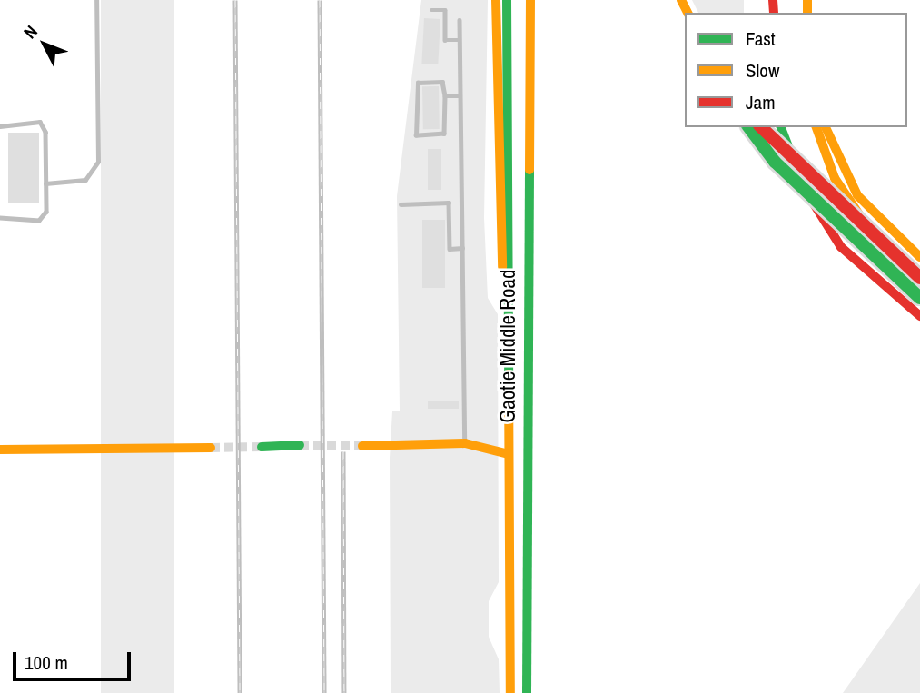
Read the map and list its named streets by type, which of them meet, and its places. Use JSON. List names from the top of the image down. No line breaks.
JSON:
{"streets":{"main road":["Gaotie Middle Road"]},"legend":["Fast","Slow","Jam"],"scale_bar":"100 m","north":"top left"}
